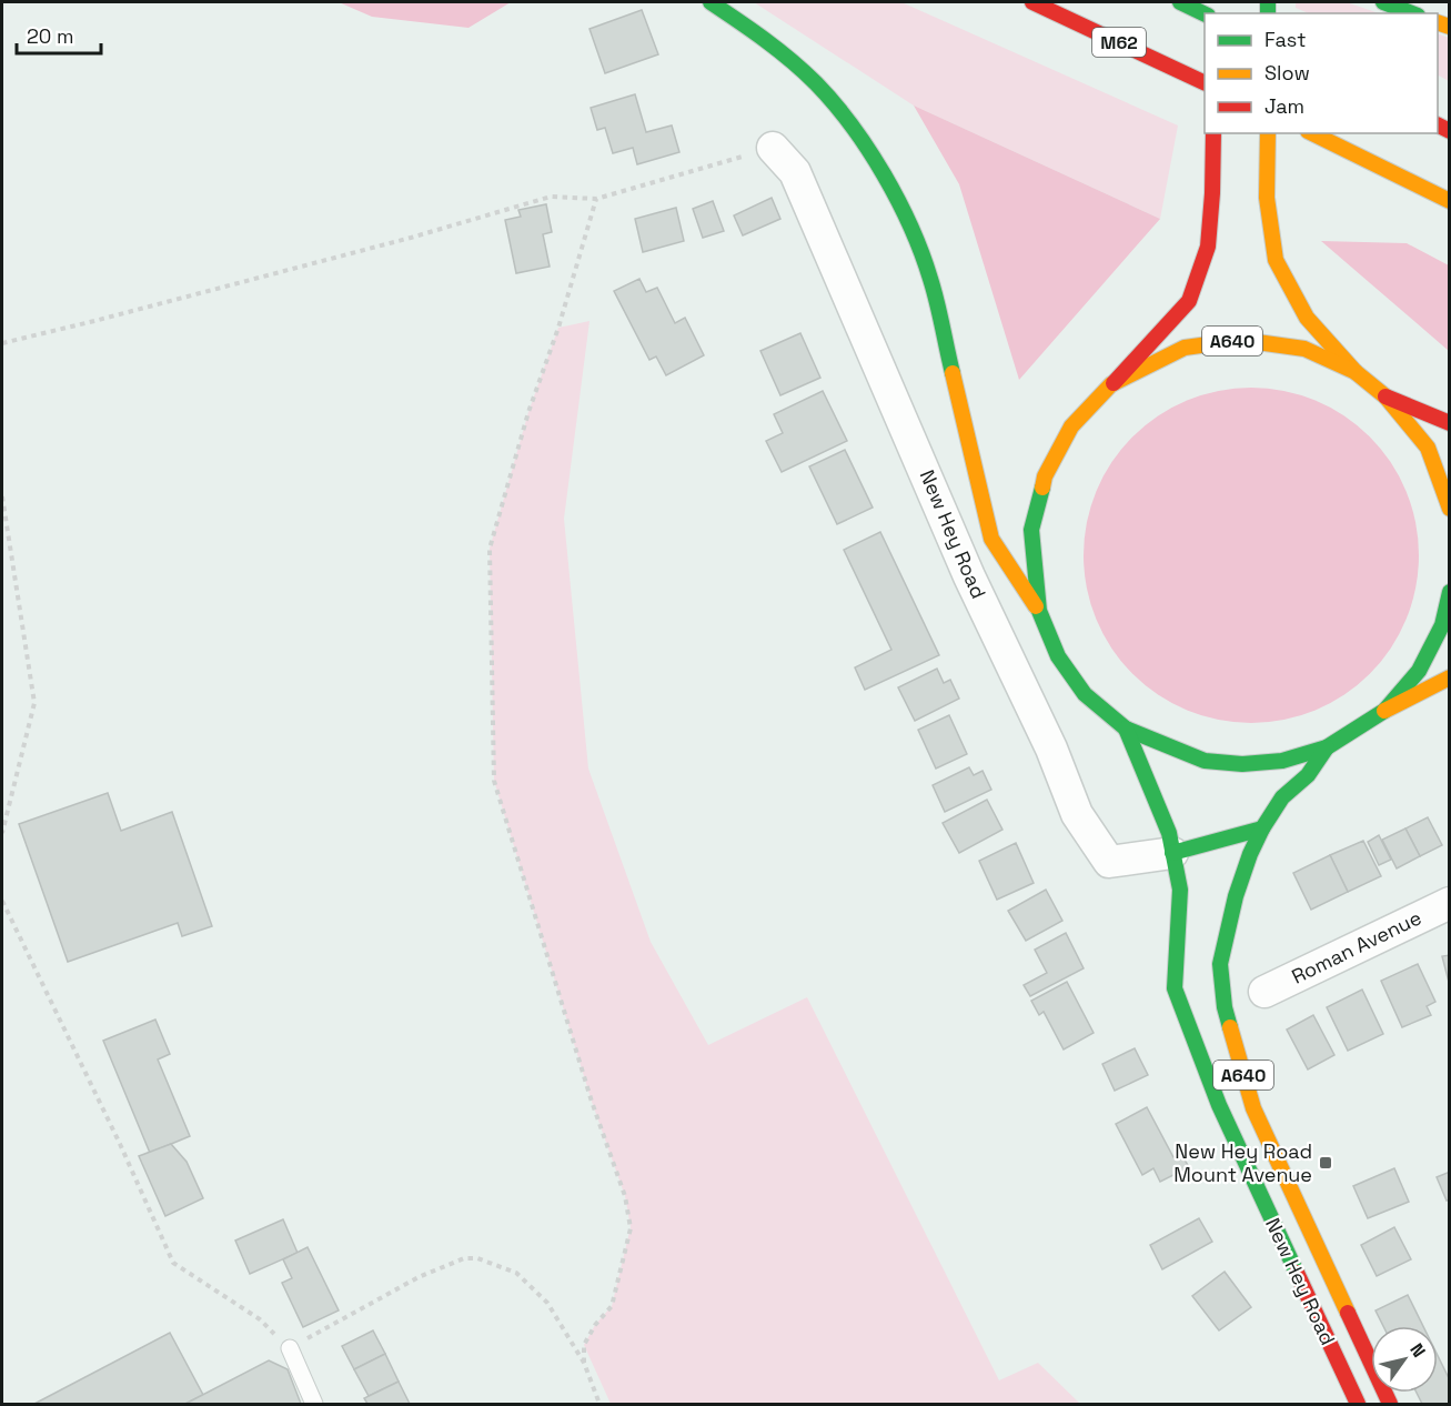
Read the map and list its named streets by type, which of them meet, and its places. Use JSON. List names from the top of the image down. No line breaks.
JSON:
{"streets":{"main road":["M62","A640","New Hey Road"],"street":["Roman Avenue"]},"crossings":[["A640","New Hey Road"]],"places":{"transit":["New Hey Road Mount Avenue"]},"legend":["Fast","Slow","Jam"],"scale_bar":"20 m","north":"top right"}
